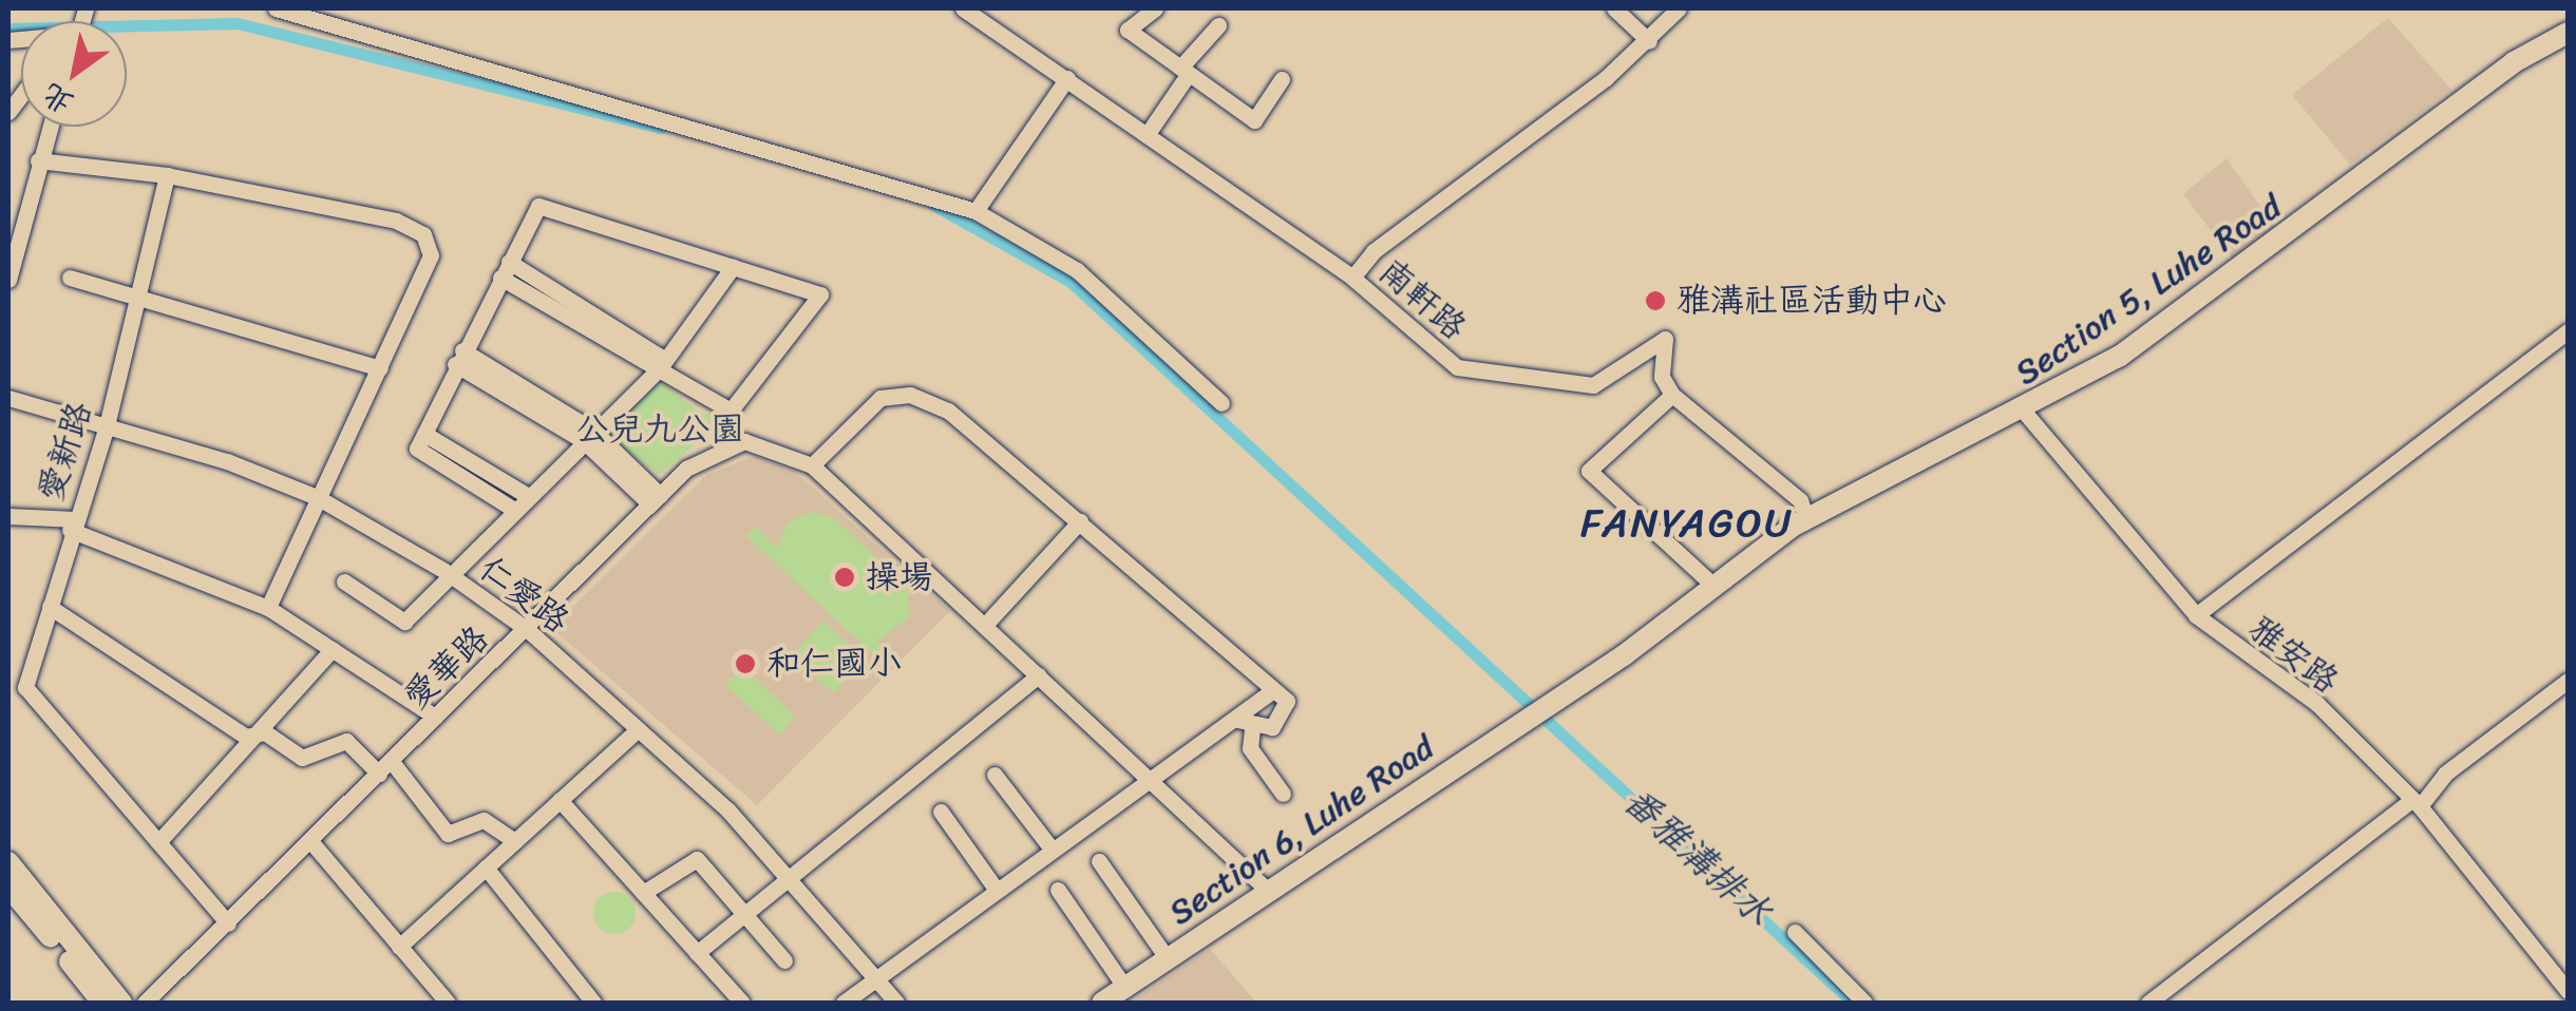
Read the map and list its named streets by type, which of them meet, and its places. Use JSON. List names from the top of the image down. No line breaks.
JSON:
{"streets":{"main road":["Section 5, Luhe Road","Section 6, Luhe Road"],"street":["南軒路","愛新路","仁愛路","雅安路","愛華路"]},"crossings":[["Section 5, Luhe Road","雅安路"],["Section 5, Luhe Road","Section 6, Luhe Road"],["愛新路","仁愛路"],["愛新路","愛華路"],["仁愛路","愛華路"],["愛華路","Section 6, Luhe Road"]],"districts":["FANYAGOU"],"water":["番雅溝排水"],"parks":["公兒九公園"],"places":["雅溝社區活動中心","操場","和仁國小"],"north":"bottom left"}
